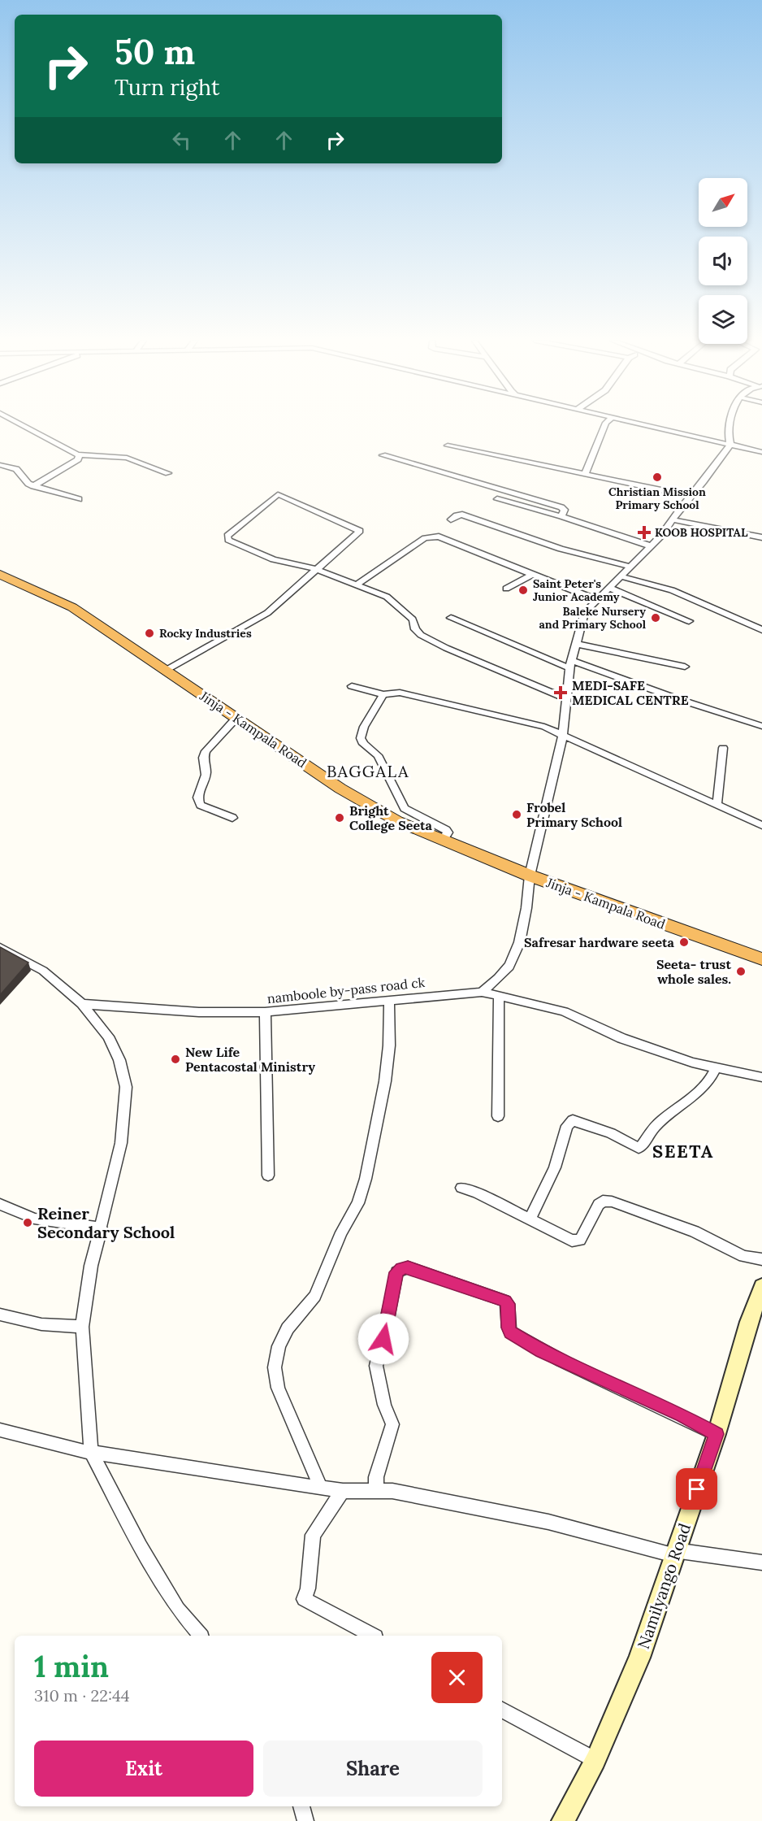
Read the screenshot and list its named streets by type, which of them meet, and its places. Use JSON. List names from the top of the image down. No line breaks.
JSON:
{"streets":{"highway":["Jinja - Kampala Road"],"main road":["Namilyango Road"],"street":["namboole by-pass road ck"]},"districts":["BAGGALA","SEETA"],"places":{"other":["Christian Mission Primary School","Saint Peter's Junior Academy","Baleke Nursery and Primary School","Rocky Industries","Frobel Primary School","Bright College Seeta","Safresar hardware seeta","Seeta- trust whole sales.","New Life Pentacostal Ministry","Reiner Secondary School"],"health":["KOOB HOSPITAL","MEDI-SAFE MEDICAL CENTRE"]},"north":"top right","page":{"turn":["50 m","Turn right"],"heading":["1 min","310 m · 22:44"],"buttons":["Exit","Share"]}}
